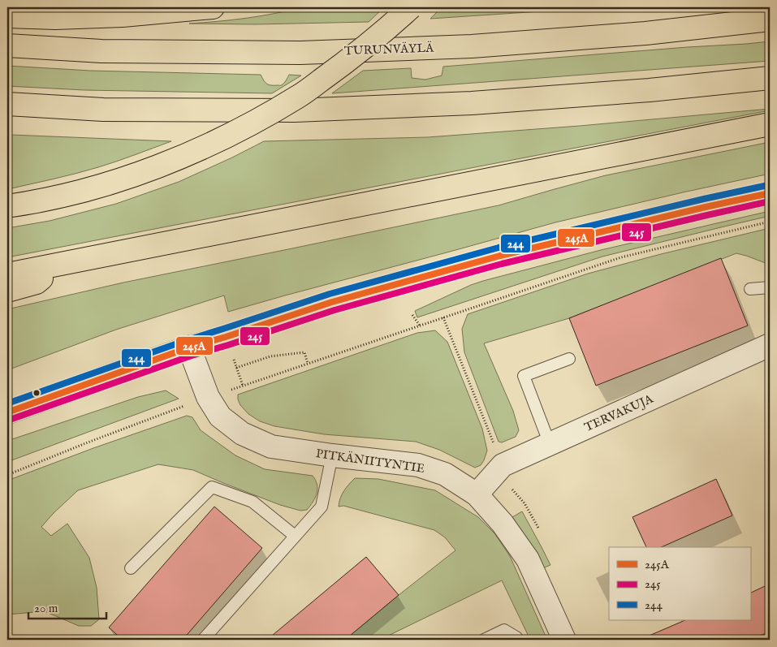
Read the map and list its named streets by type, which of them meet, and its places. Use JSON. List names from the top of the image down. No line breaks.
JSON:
{"streets":{"highway":["TURUNVÄYLÄ"],"street":["TERVAKUJA","PITKÄNIITYNTIE"]},"crossings":[["TERVAKUJA","PITKÄNIITYNTIE"]],"lines":["transit line 244","transit line 245A","transit line 245"],"legend":["245A","245","244"],"scale_bar":"20 m"}
